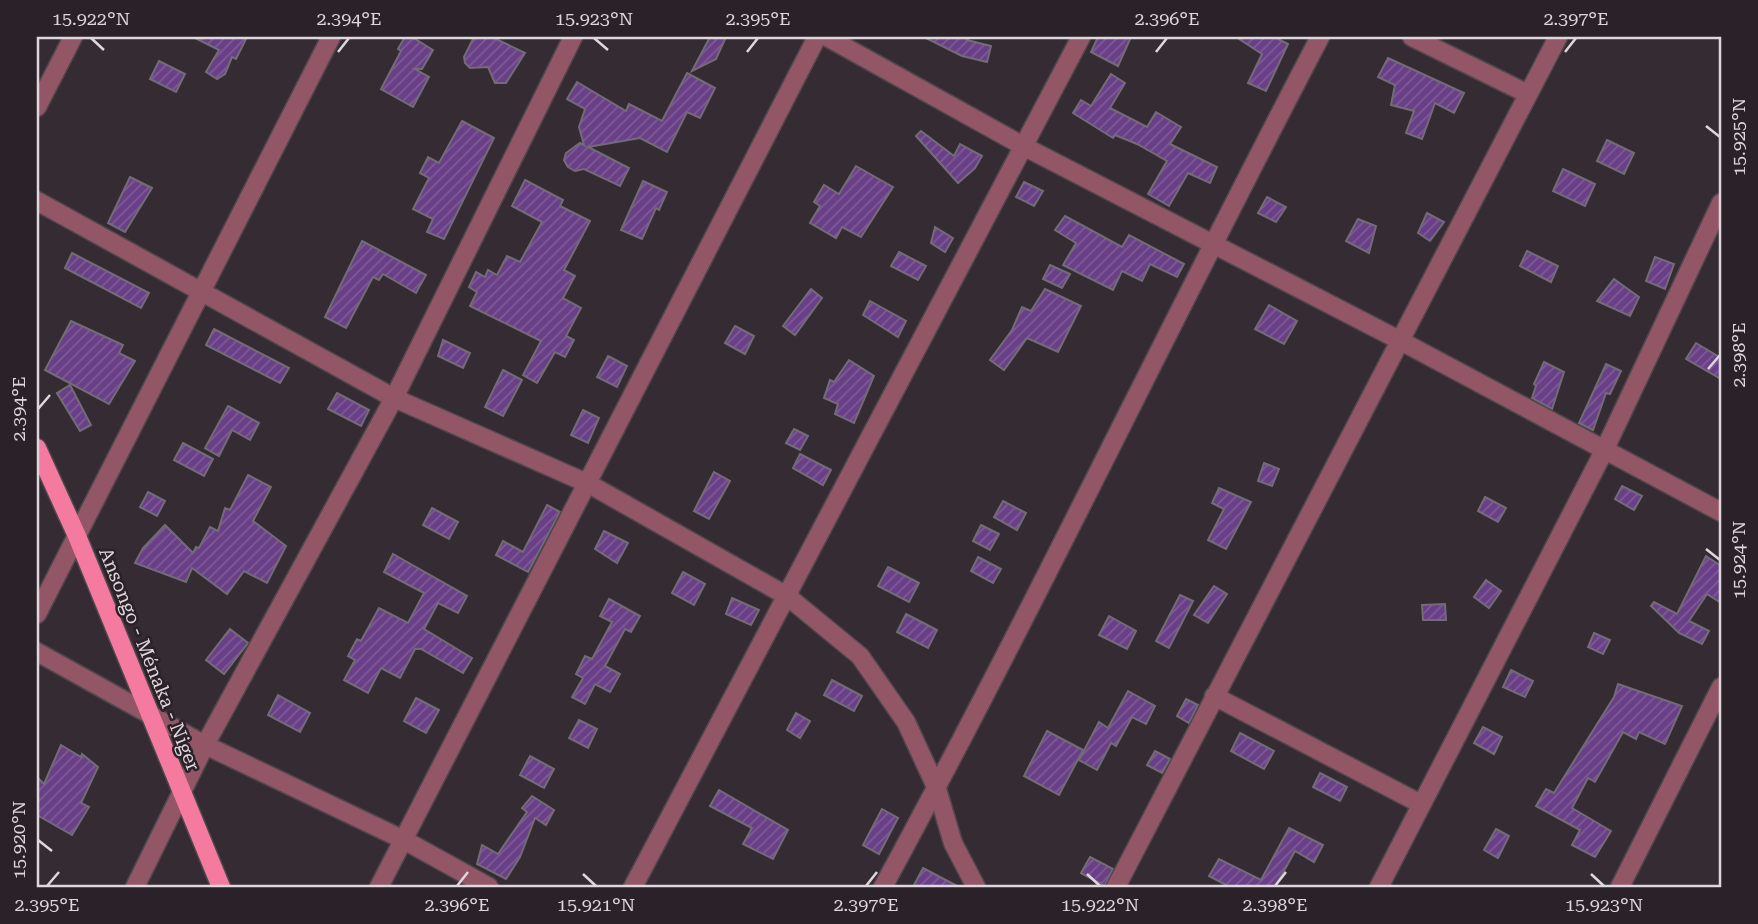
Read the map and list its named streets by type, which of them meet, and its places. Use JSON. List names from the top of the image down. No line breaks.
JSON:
{"streets":{"main road":["Ansongo - Ménaka - Niger"]},"coordinates":["15.922°N","2.394°E","15.923°N","2.395°E","2.396°E","2.397°E","15.925°N","2.398°E","15.924°N","15.920°N","15.921°N"]}
